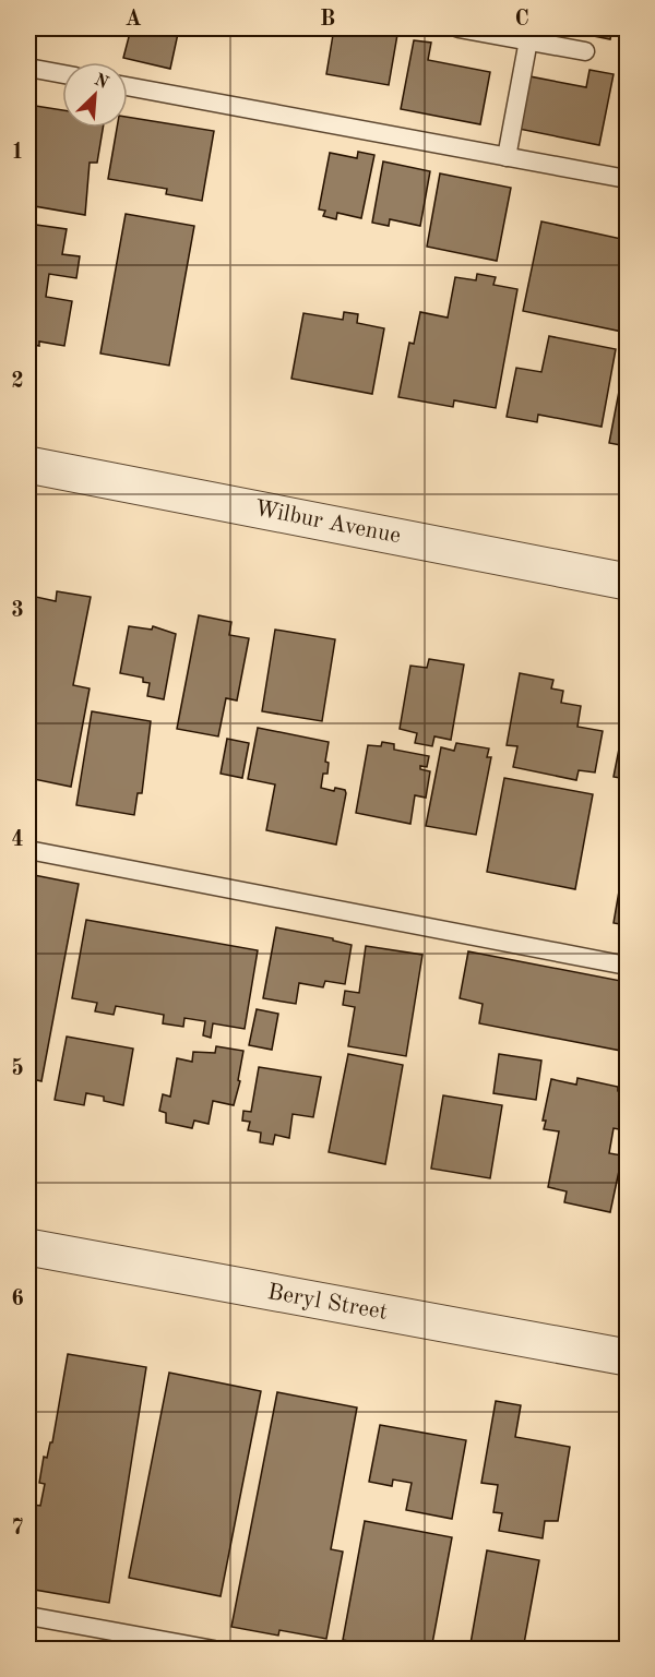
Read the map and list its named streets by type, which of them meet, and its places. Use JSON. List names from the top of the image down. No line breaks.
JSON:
{"streets":{"street":["Wilbur Avenue","Beryl Street"]},"north":"top right","grid":{"columns":["A","B","C"],"rows":["1","2","3","4","5","6","7"]}}
